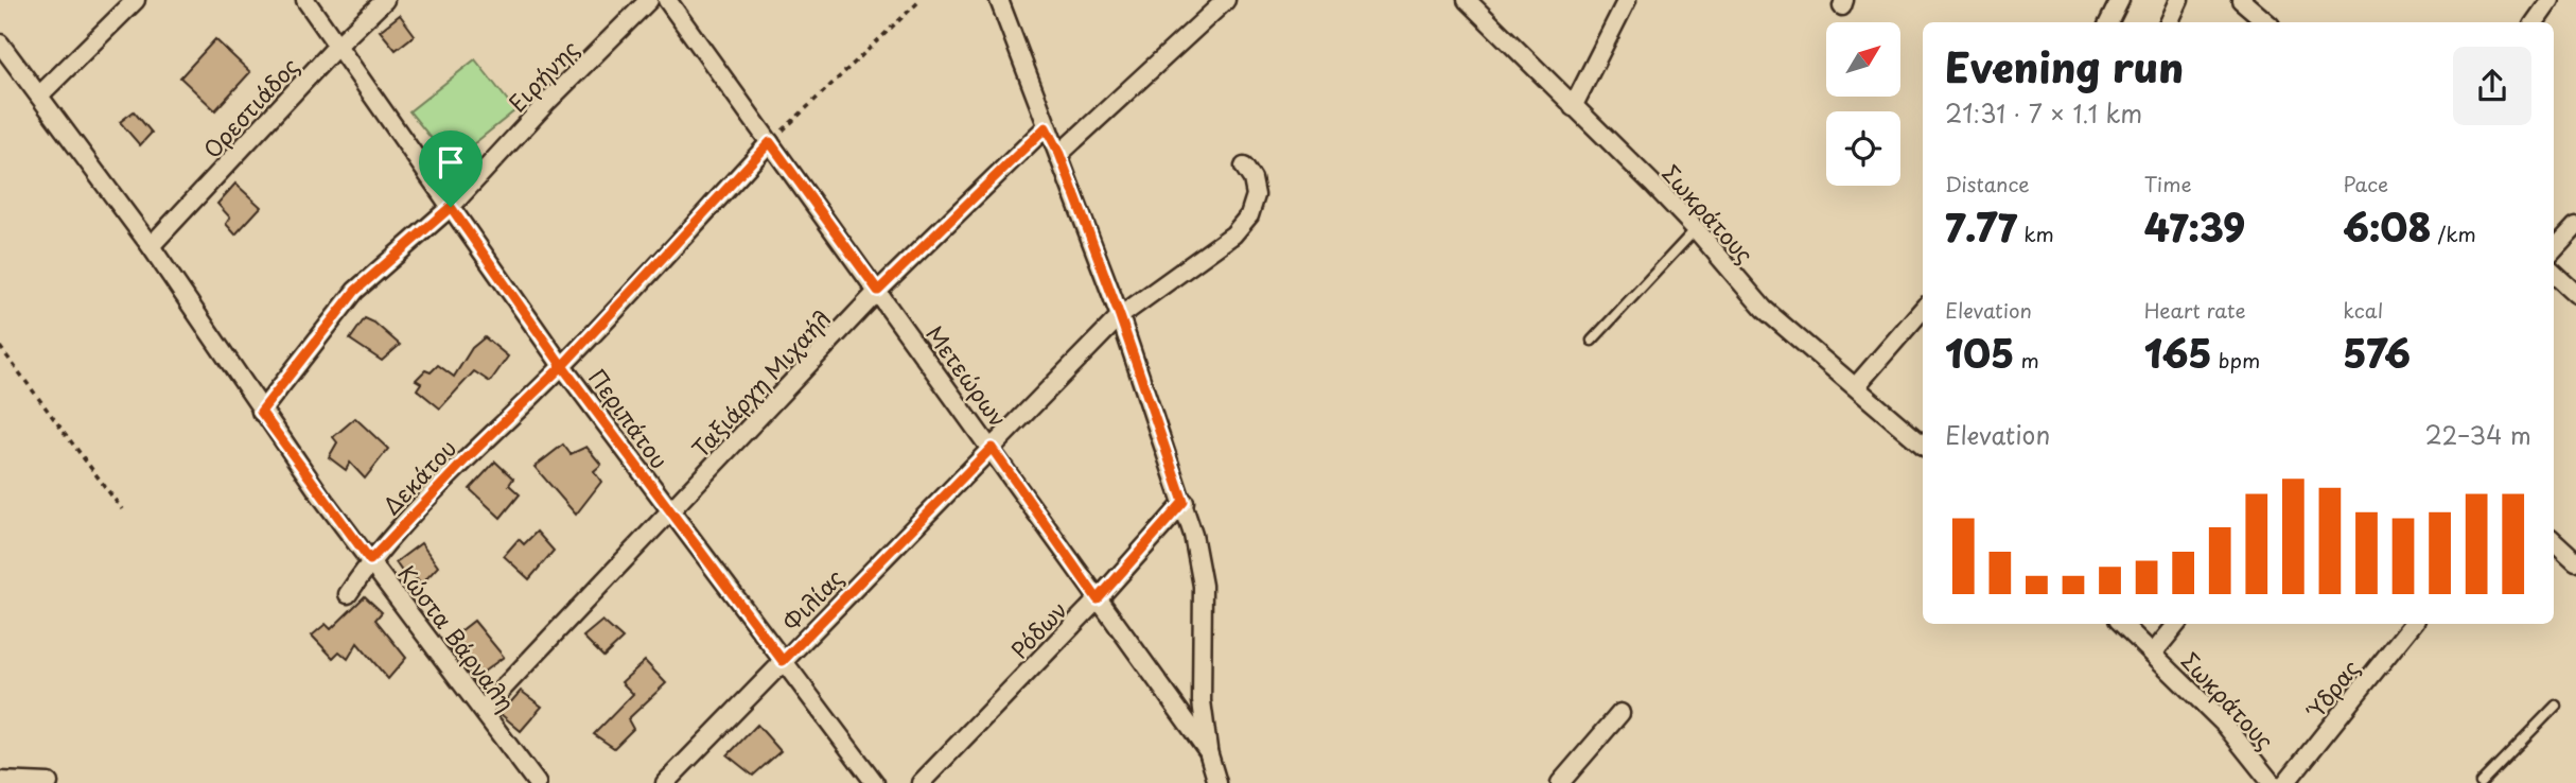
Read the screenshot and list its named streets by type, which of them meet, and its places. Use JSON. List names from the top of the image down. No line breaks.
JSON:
{"streets":{"street":["Ειρήνης","Ορεστιάδος","Σωκράτους","Μετεώρων","Ταξιάρχη Μιχαήλ","Περιπάτου","Δεκάτου","Φιλίας","Ρόδων","Κώστα Βάρναλη","Ύδρας"]},"crossings":[["Ειρήνης","Περιπάτου"],["Ειρήνης","Κώστα Βάρναλη"],["Ορεστιάδος","Περιπάτου"],["Ορεστιάδος","Κώστα Βάρναλη"],["Μετεώρων","Ταξιάρχη Μιχαήλ"],["Μετεώρων","Δεκάτου"],["Μετεώρων","Φιλίας"],["Μετεώρων","Ρόδων"],["Ταξιάρχη Μιχαήλ","Περιπάτου"],["Ταξιάρχη Μιχαήλ","Κώστα Βάρναλη"],["Περιπάτου","Δεκάτου"],["Περιπάτου","Φιλίας"],["Δεκάτου","Κώστα Βάρναλη"]],"north":"top right","page":{"heading":["Evening run","21:31 · 7 × 1.1 km"],"stats":[["Distance","7.77 km"],["Time","47:39"],["Pace","6:08 /km"],["Elevation","105 m"],["Heart rate","165 bpm"],["kcal","576"]],"chart":["Elevation","22–34 m"]}}
